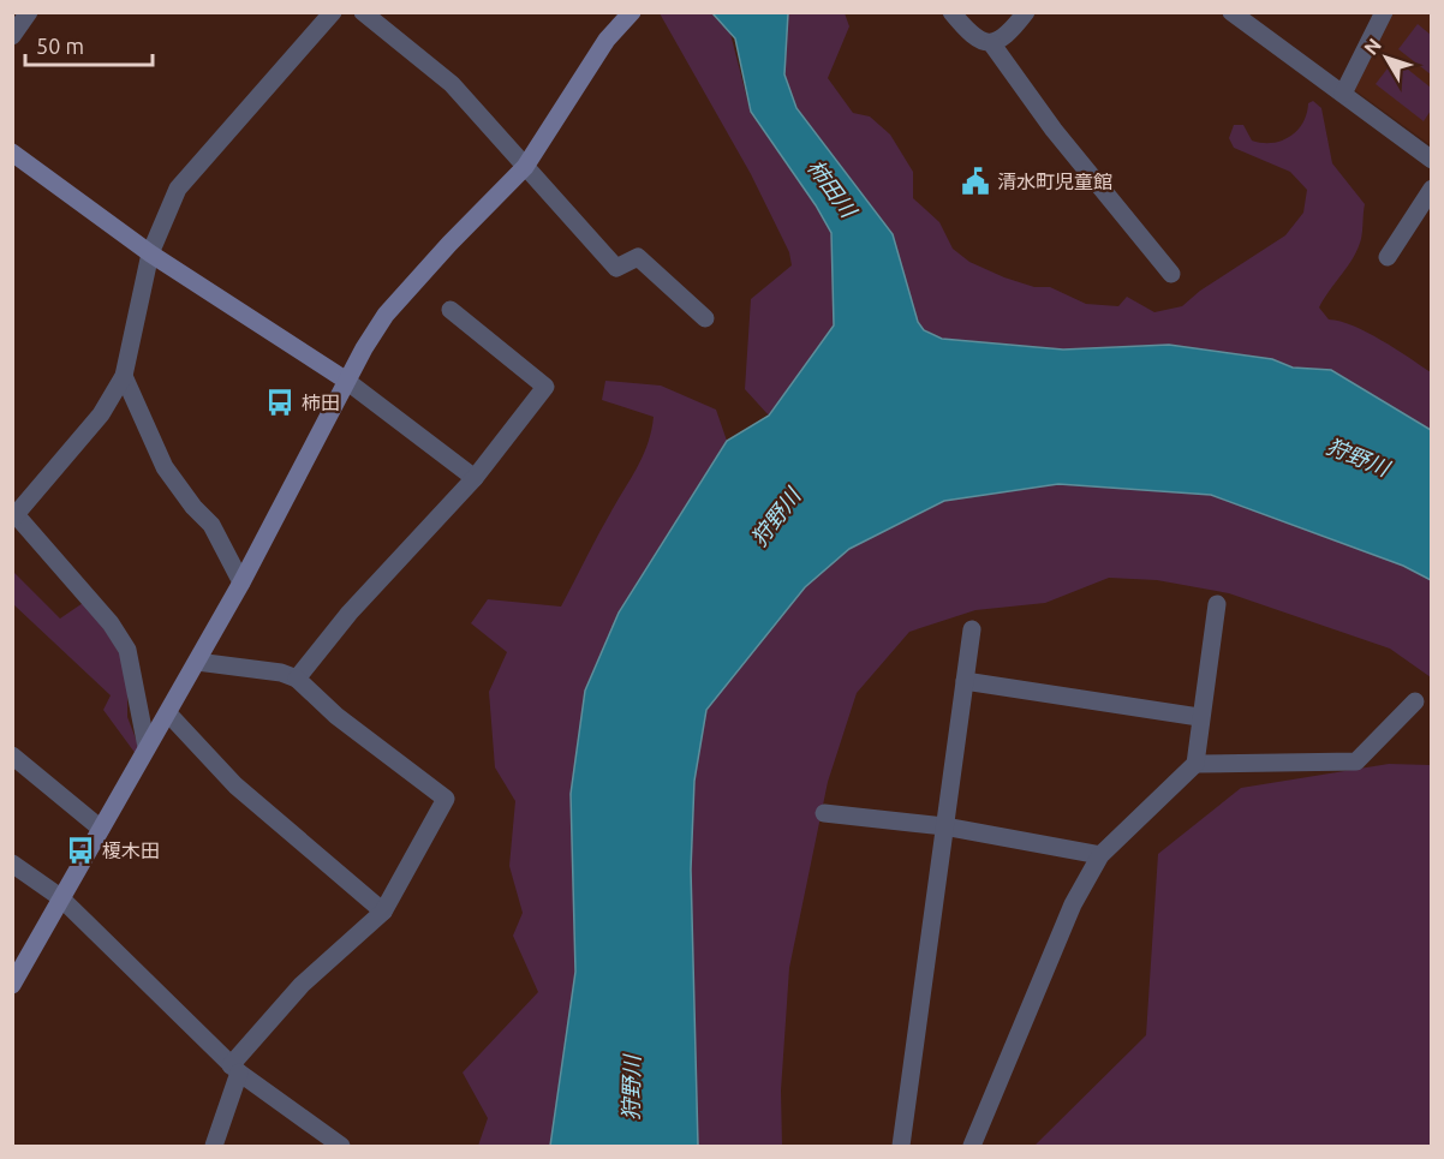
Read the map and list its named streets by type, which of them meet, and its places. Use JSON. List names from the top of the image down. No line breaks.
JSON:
{"water":["柿田川","狩野川"],"places":{"public building":["清水町児童館"],"bus stop":["柿田","榎木田"]},"scale_bar":"50 m","north":"top left"}
